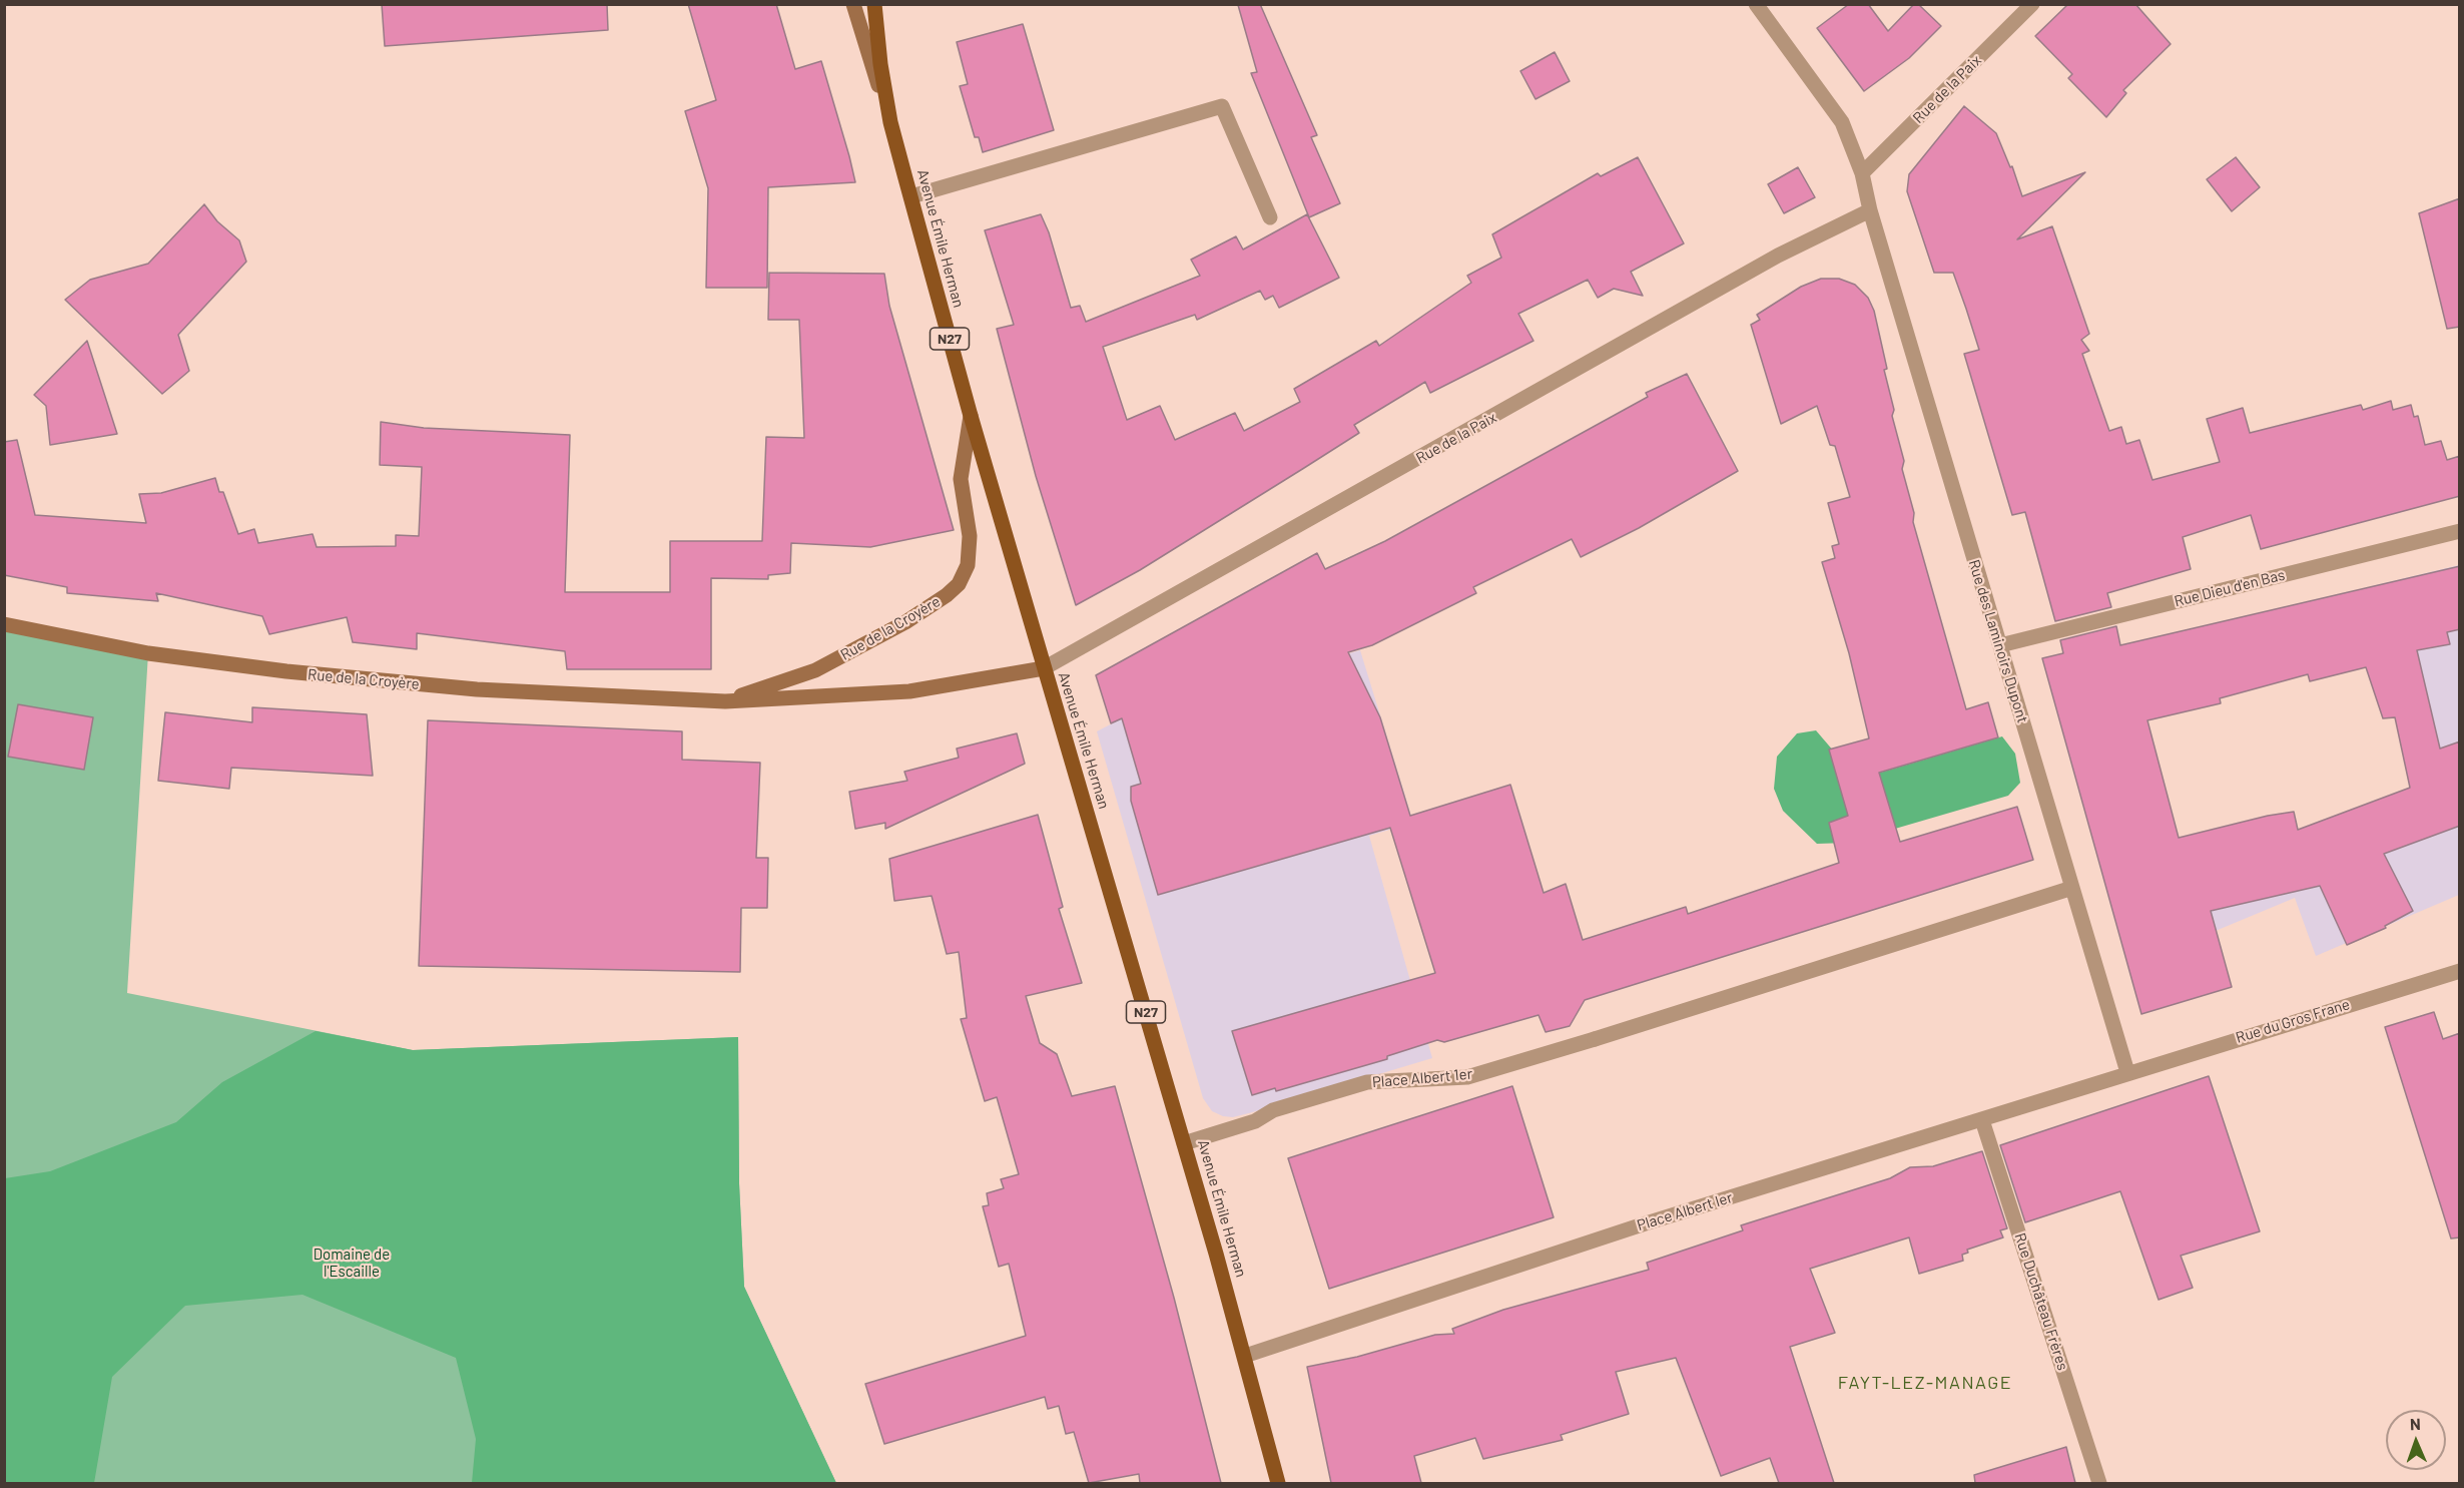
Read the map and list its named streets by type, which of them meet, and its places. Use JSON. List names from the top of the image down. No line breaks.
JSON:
{"streets":{"main road":["Avenue Émile Herman","N27"],"street":["Rue de la Paix","Rue Dieu d'en Bas","Rue de la Croyère","Rue des Laminoirs Dupont","Rue du Gros Frane","Place Albert 1er","Place Albert Ier","Rue Duchâteau Frères"]},"crossings":[["Rue de la Paix","Avenue Émile Herman"],["Rue de la Paix","Rue de la Croyère"],["Rue de la Paix","Rue des Laminoirs Dupont"],["Avenue Émile Herman","Rue de la Croyère"],["Avenue Émile Herman","Place Albert 1er"],["Avenue Émile Herman","Place Albert Ier"],["Rue Dieu d'en Bas","Rue des Laminoirs Dupont"],["Rue des Laminoirs Dupont","Rue du Gros Frane"],["Rue des Laminoirs Dupont","Place Albert 1er"],["Rue des Laminoirs Dupont","Place Albert Ier"],["Rue du Gros Frane","Place Albert Ier"],["Place Albert Ier","Rue Duchâteau Frères"]],"districts":["FAYT-LEZ-MANAGE"],"parks":["Domaine de l'Escaille"],"north":"top"}
